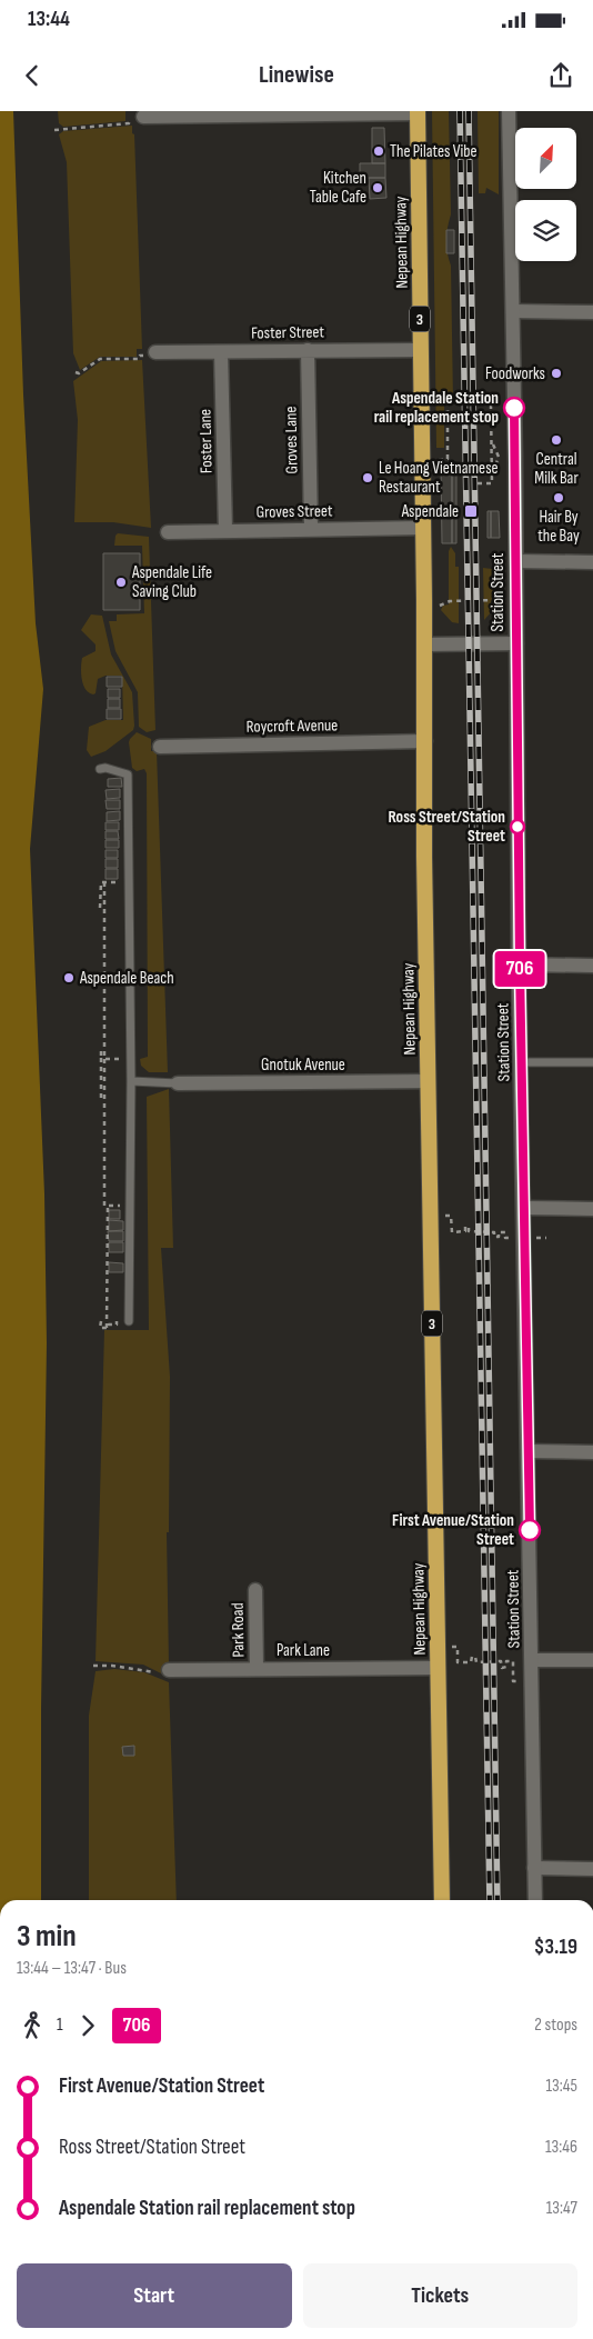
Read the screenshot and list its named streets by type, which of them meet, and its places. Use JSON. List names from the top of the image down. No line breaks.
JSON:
{"streets":{"highway":["Nepean Highway","3"],"street":["Foster Street","Groves Lane","Foster Lane","Groves Street","Station Street","Roycroft Avenue","Gnotuk Avenue","Park Road","Park Lane"]},"crossings":[["Nepean Highway","Foster Street"],["Nepean Highway","Groves Street"],["Nepean Highway","Roycroft Avenue"],["Nepean Highway","Gnotuk Avenue"],["Nepean Highway","Park Lane"],["Foster Street","Groves Lane"],["Foster Street","Foster Lane"],["Groves Lane","Groves Street"],["Foster Lane","Groves Street"],["Park Road","Park Lane"]],"places":{"other":["The Pilates Vibe","Kitchen Table Cafe","Foodworks","Aspendale Station rail replacement stop","Central Milk Bar","Le Hoang Vietnamese Restaurant","Hair By the Bay","Aspendale Life Saving Club","Ross Street/Station Street","Aspendale Beach","First Avenue/Station Street"],"transit":["Aspendale"]},"lines":["bus line 706"],"north":"top right","page":{"status":"13:44","header":"Linewise","on_map":"706","heading":["3 min","13:44 – 13:47 · Bus","$3.19"],"legs":["1","706","2 stops"],"list":[{"name":"First Avenue/Station Street","value":"13:45"},{"name":"Ross Street/Station Street","value":"13:46"},{"name":"Aspendale Station rail replacement stop","value":"13:47"}],"buttons":["Start","Tickets"]}}
